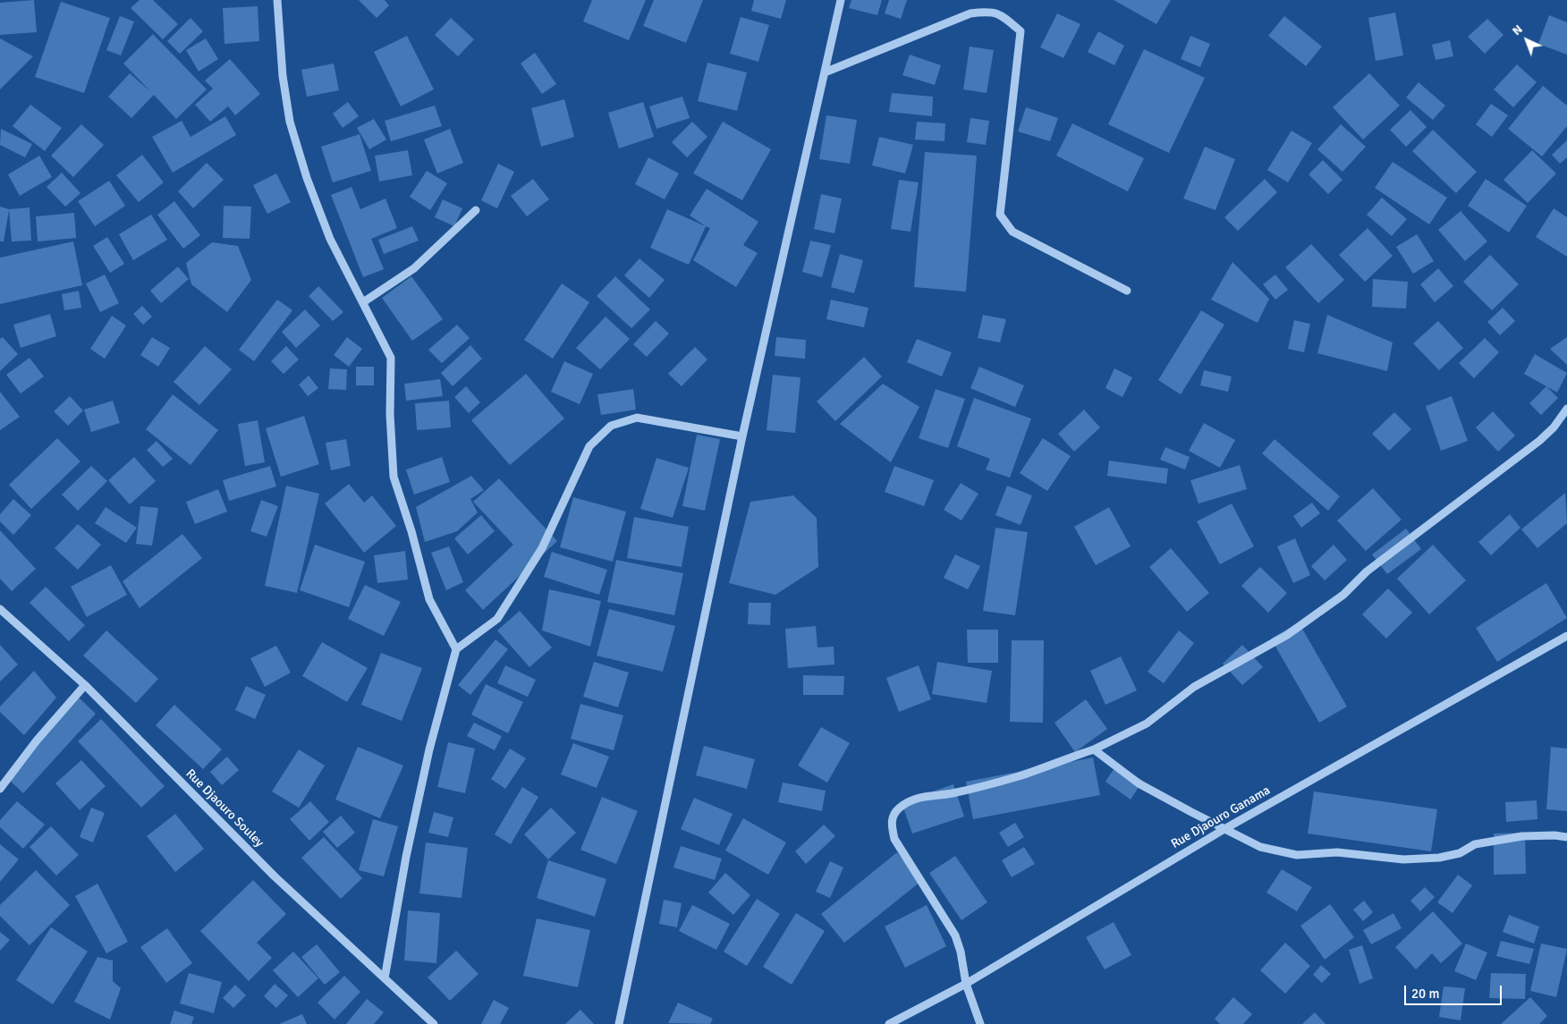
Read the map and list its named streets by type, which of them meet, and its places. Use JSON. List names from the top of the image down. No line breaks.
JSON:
{"streets":{"street":["Rue Djaouro Souley","Rue Djaouro Ganama"]},"scale_bar":"20 m","north":"top left"}
